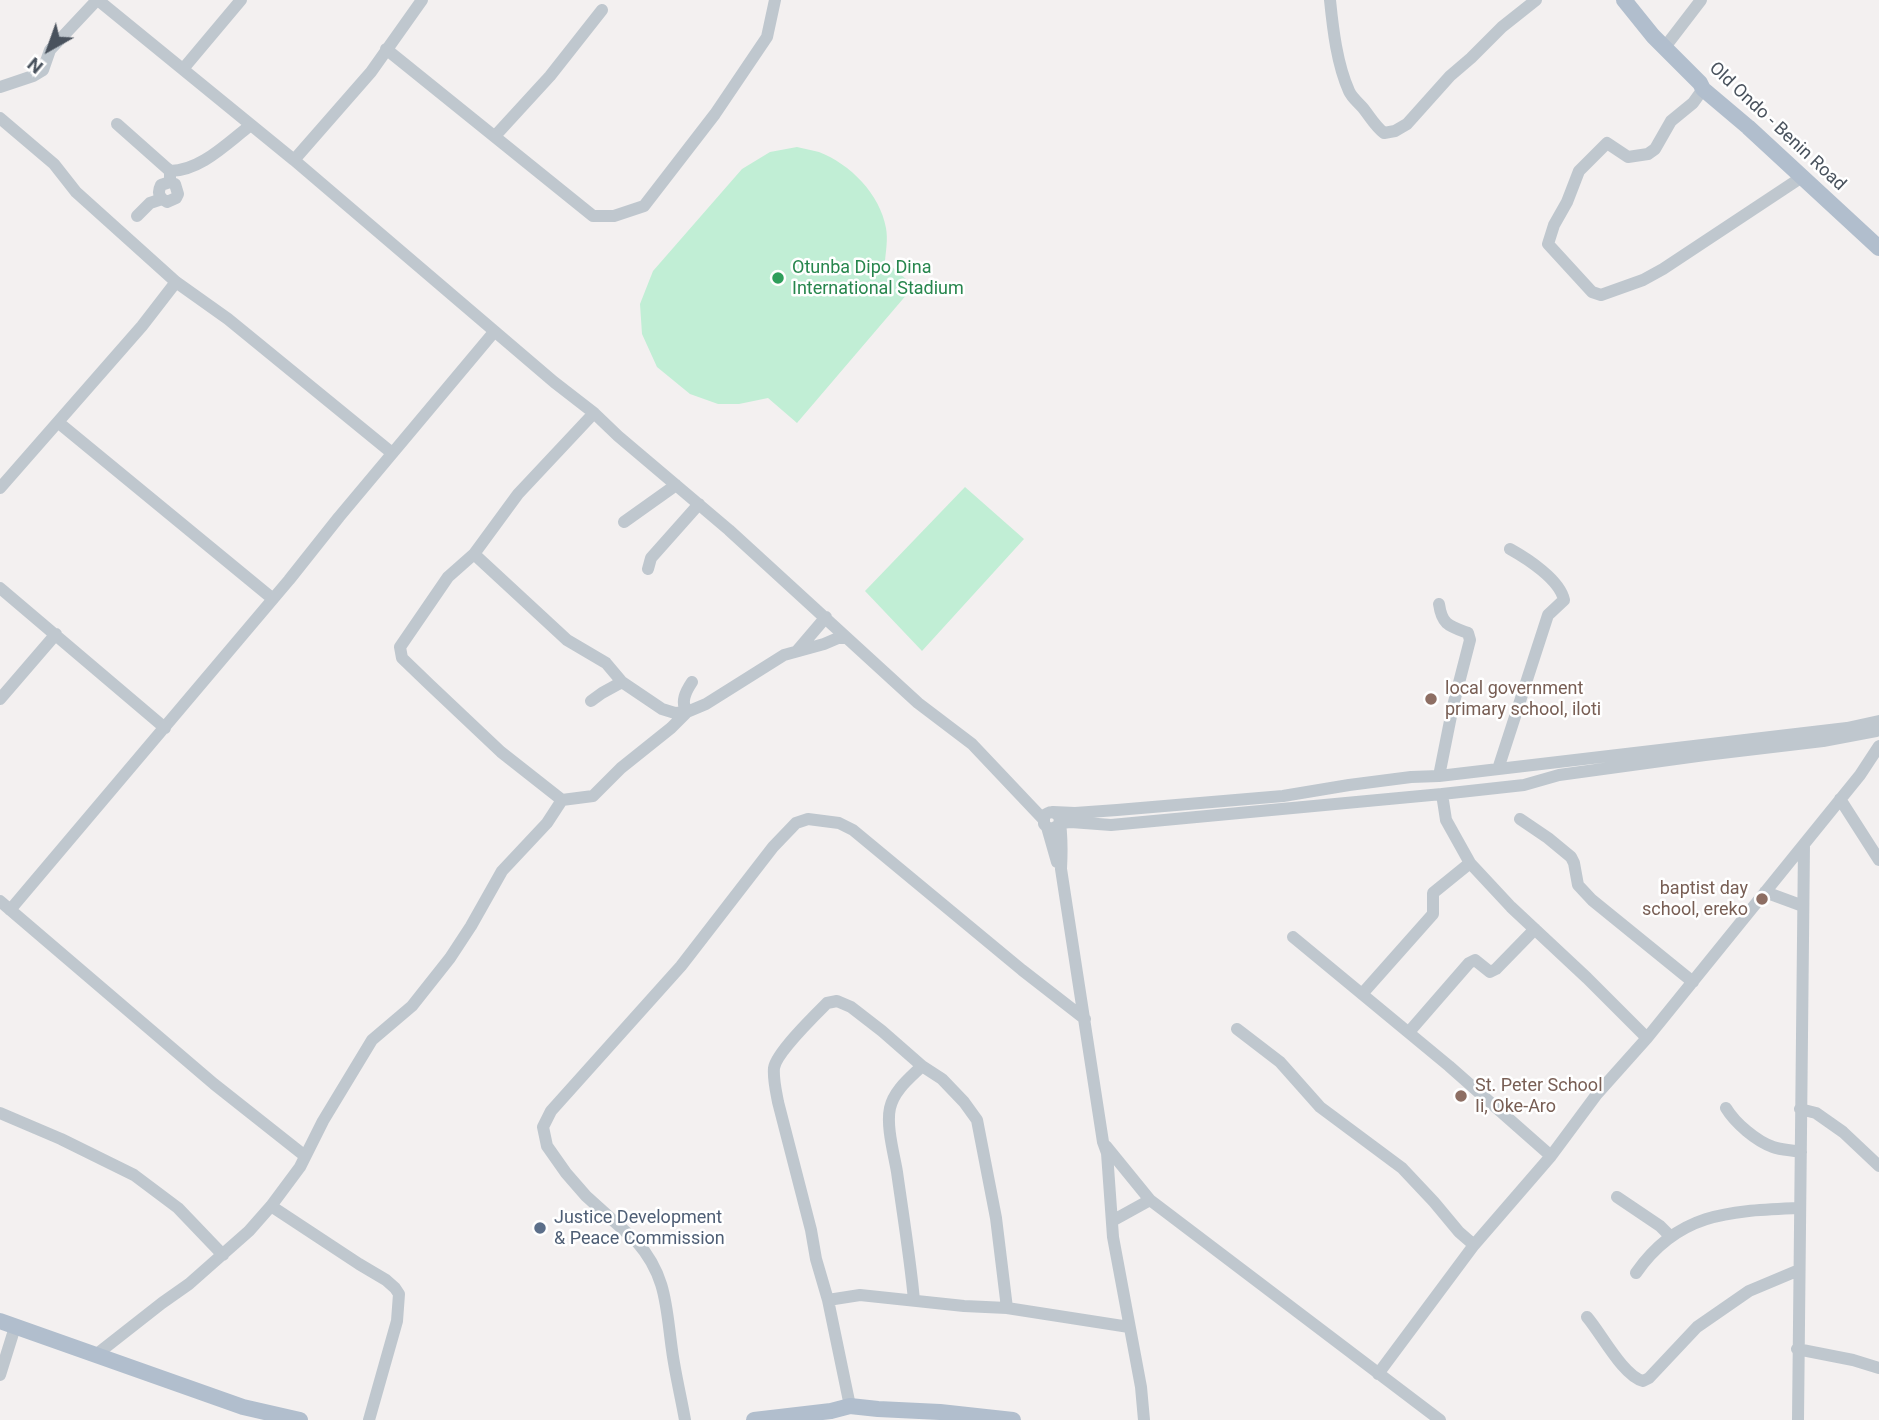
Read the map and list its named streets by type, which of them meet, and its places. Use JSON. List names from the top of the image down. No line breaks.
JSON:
{"streets":{"main road":["Old Ondo - Benin Road"]},"places":["Otunba Dipo Dina International Stadium","local government primary school, iloti","baptist day school, ereko","St. Peter School Ii, Oke-Aro","Justice Development & Peace Commission"],"north":"bottom left"}
